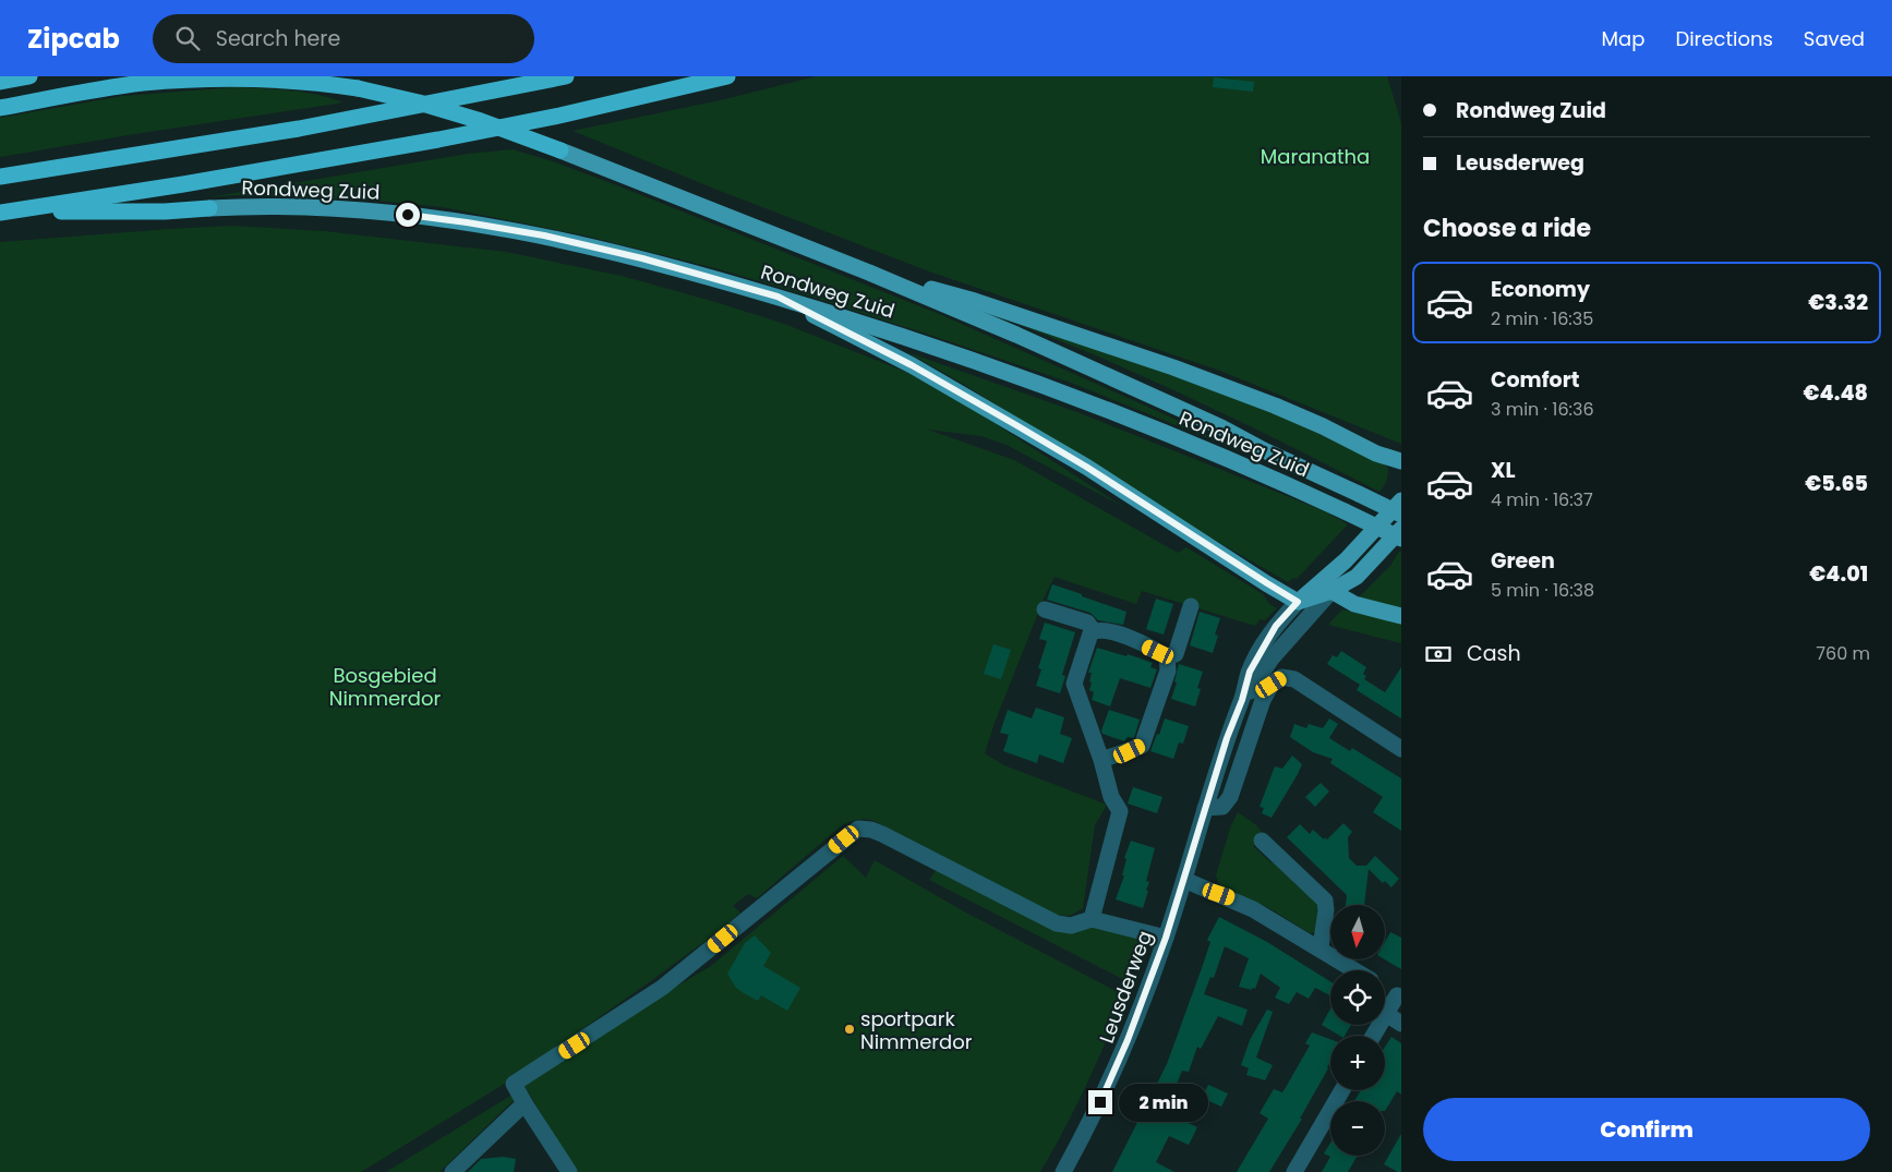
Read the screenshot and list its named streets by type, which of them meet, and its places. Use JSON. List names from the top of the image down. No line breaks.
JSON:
{"streets":{"main road":["Rondweg Zuid","Leusderweg"]},"crossings":[["Rondweg Zuid","Leusderweg"]],"parks":["Maranatha","Bosgebied Nimmerdor"],"places":["sportpark Nimmerdor"],"north":"bottom","page":{"header":"Zipcab","search":"Search here","nav":["Map","Directions","Saved"],"banner":["Rondweg Zuid","Leusderweg"],"heading":"Choose a ride","list":[{"name":"Economy","note":"2 min · 16:35","value":"€3.32"},{"name":"Comfort","note":"3 min · 16:36","value":"€4.48"},{"name":"XL","note":"4 min · 16:37","value":"€5.65"},{"name":"Green","note":"5 min · 16:38","value":"€4.01"}],"pay":["Cash","760 m"],"map_buttons":["+","−"],"bubble":"2 min","buttons":"Confirm"}}
